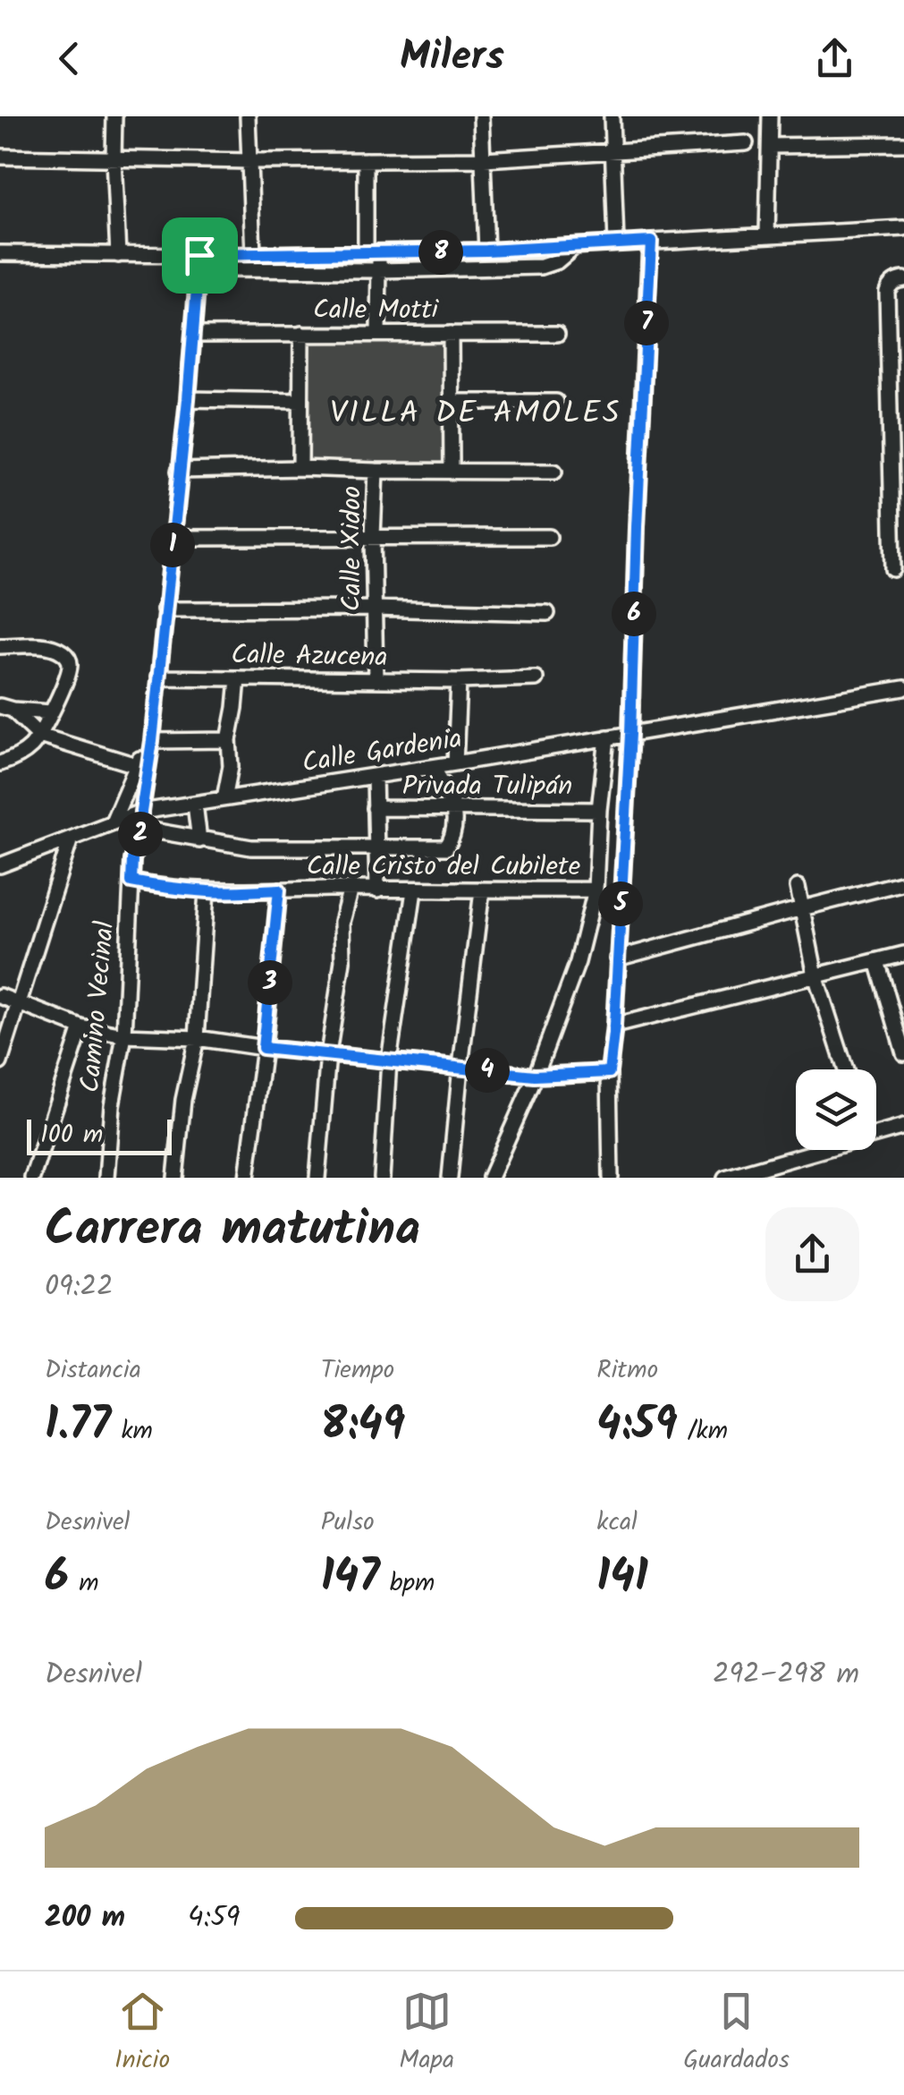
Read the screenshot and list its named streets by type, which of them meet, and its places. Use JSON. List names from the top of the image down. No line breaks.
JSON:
{"streets":{"street":["Calle Motti","Calle Xidoo","Calle Azucena","Calle Gardenia","Privada Tulipán","Calle Cristo del Cubilete","Camino Vecinal"]},"crossings":[["Calle Motti","Camino Vecinal"],["Calle Xidoo","Calle Azucena"],["Calle Azucena","Camino Vecinal"],["Calle Gardenia","Camino Vecinal"],["Calle Cristo del Cubilete","Camino Vecinal"]],"districts":["VILLA DE AMOLES"],"scale_bar":"100 m","page":{"header":"Milers","pins":["8","7","1","6","2","5","3","4"],"scale":"100 m","heading":["Carrera matutina","09:22"],"stats":[["Distancia","1.77 km"],["Tiempo","8:49"],["Ritmo","4:59 /km"],["Desnivel","6 m"],["Pulso","147 bpm"],["kcal","141"]],"chart":["Desnivel","292–298 m"],"list":[{"name":"200 m","note":"4:59"}],"tabs":["Inicio","Mapa","Guardados"]}}
